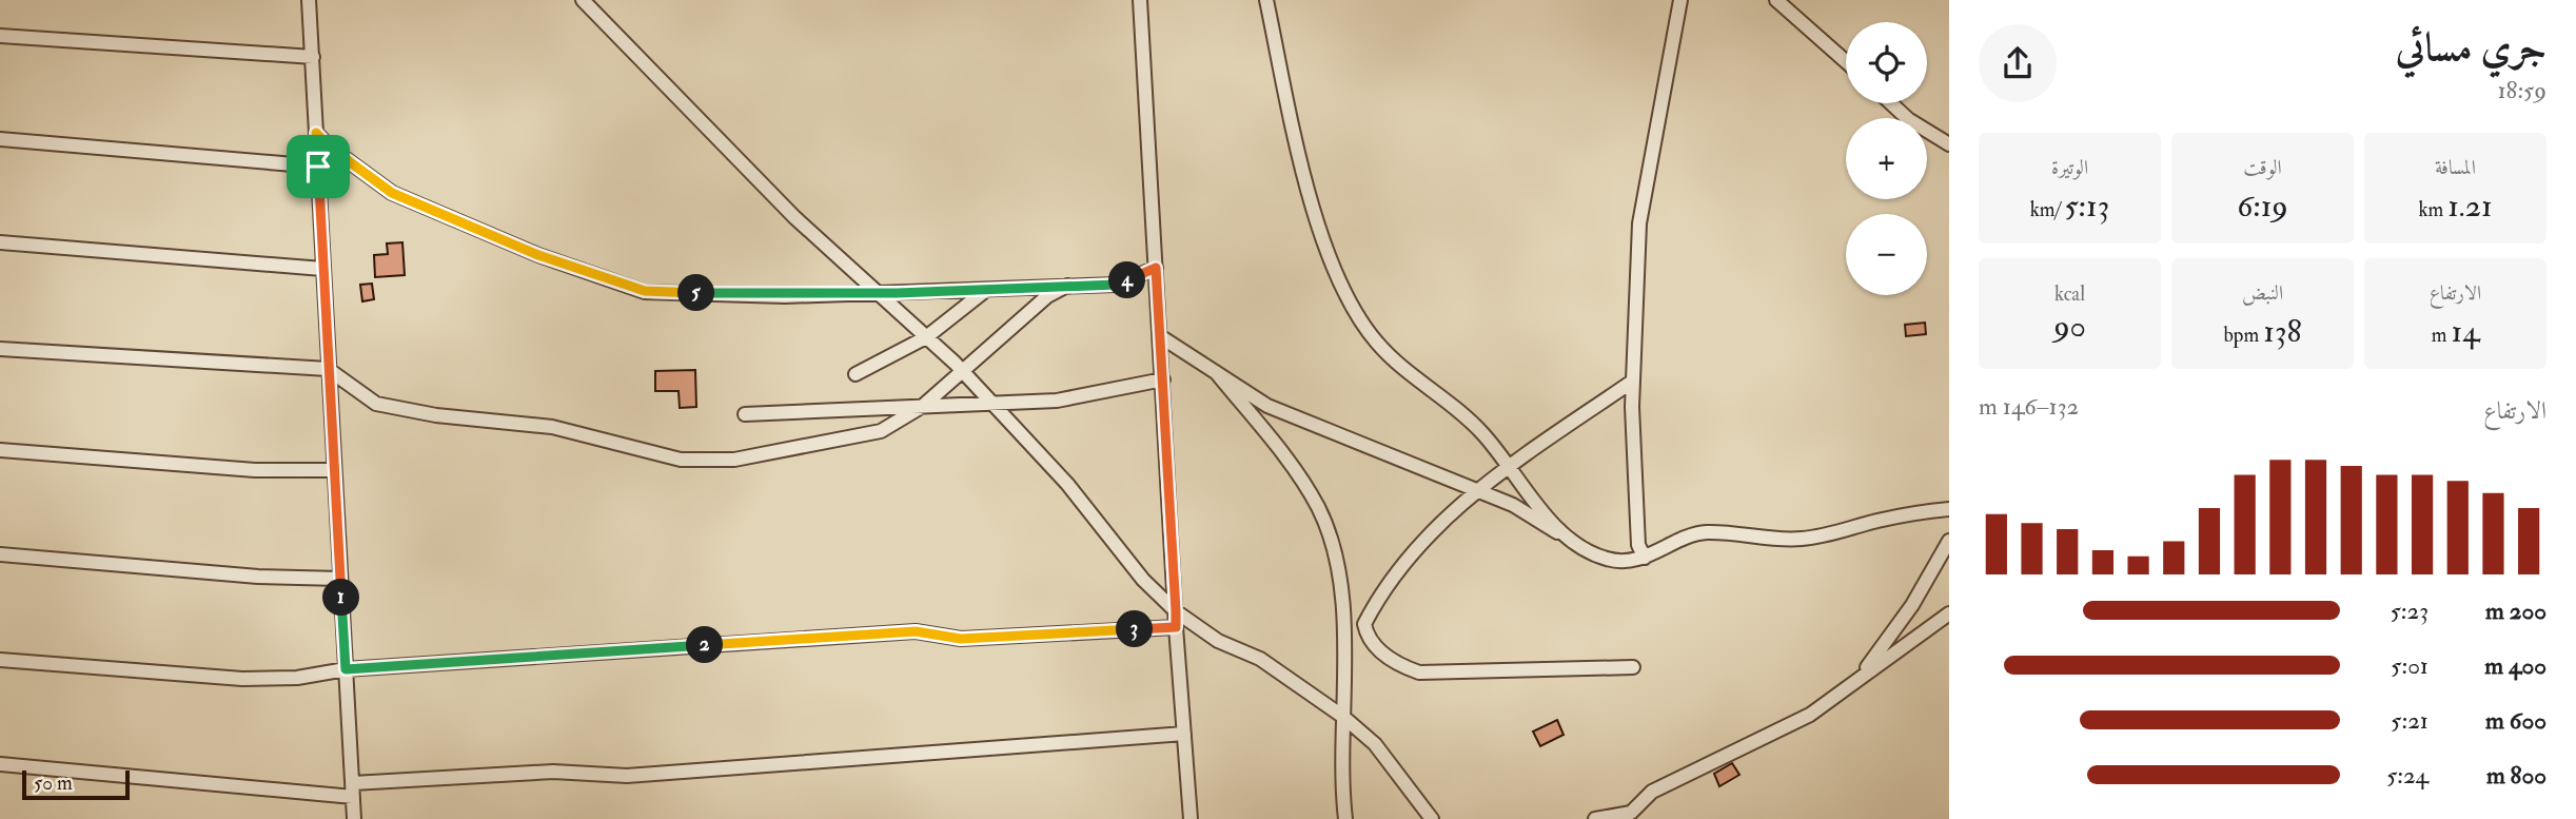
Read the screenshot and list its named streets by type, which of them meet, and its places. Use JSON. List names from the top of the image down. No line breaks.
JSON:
{"scale_bar":"50 m","page":{"heading":["جري مسائي","18:59"],"map_buttons":["+","−"],"stats":[["المسافة","1.21 km"],["الوقت","6:19"],["الوتيرة","5:13 /km"],["الارتفاع","14 m"],["النبض","138 bpm"],["kcal","90"]],"pins":["4","5","1","3","2"],"chart":["الارتفاع","132–146 m"],"list":[{"name":"200 m","note":"5:23"},{"name":"400 m","note":"5:01"},{"name":"600 m","note":"5:21"},{"name":"800 m","note":"5:24"}],"scale":"50 m"}}
